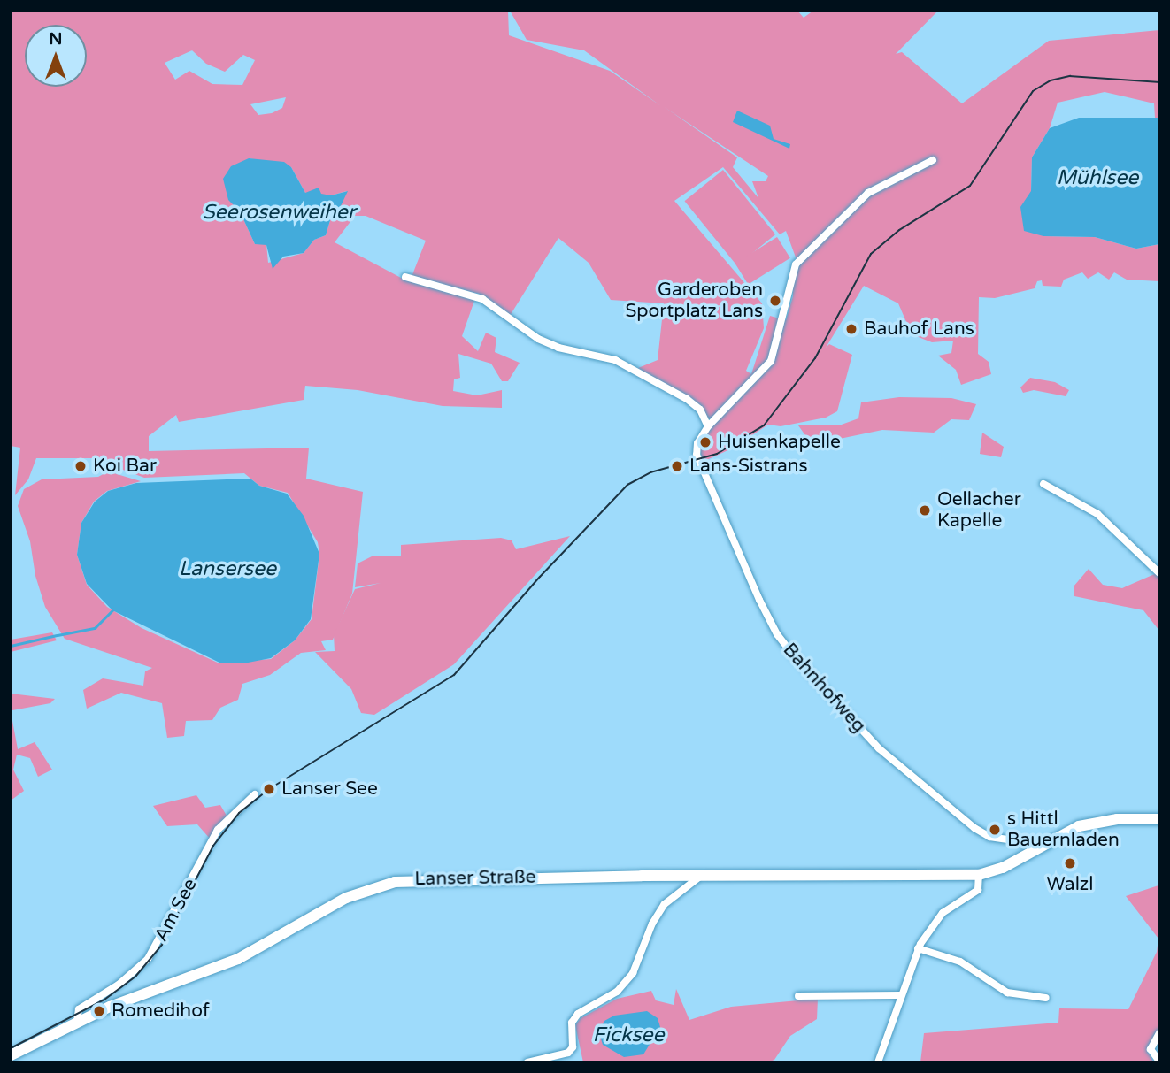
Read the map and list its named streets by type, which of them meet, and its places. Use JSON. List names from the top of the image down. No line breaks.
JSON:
{"streets":{"main road":["Lanser Straße"],"street":["Bahnhofweg","Am See"]},"crossings":[["Lanser Straße","Am See"]],"water":["Mühlsee","Seerosenweiher","Lansersee","Ficksee"],"places":["Garderoben Sportplatz Lans","Bauhof Lans","Huisenkapelle","Koi Bar","Lans-Sistrans","Oellacher Kapelle","Lanser See","s Hittl Bauernladen","Walzl","Romedihof"],"north":"top"}
